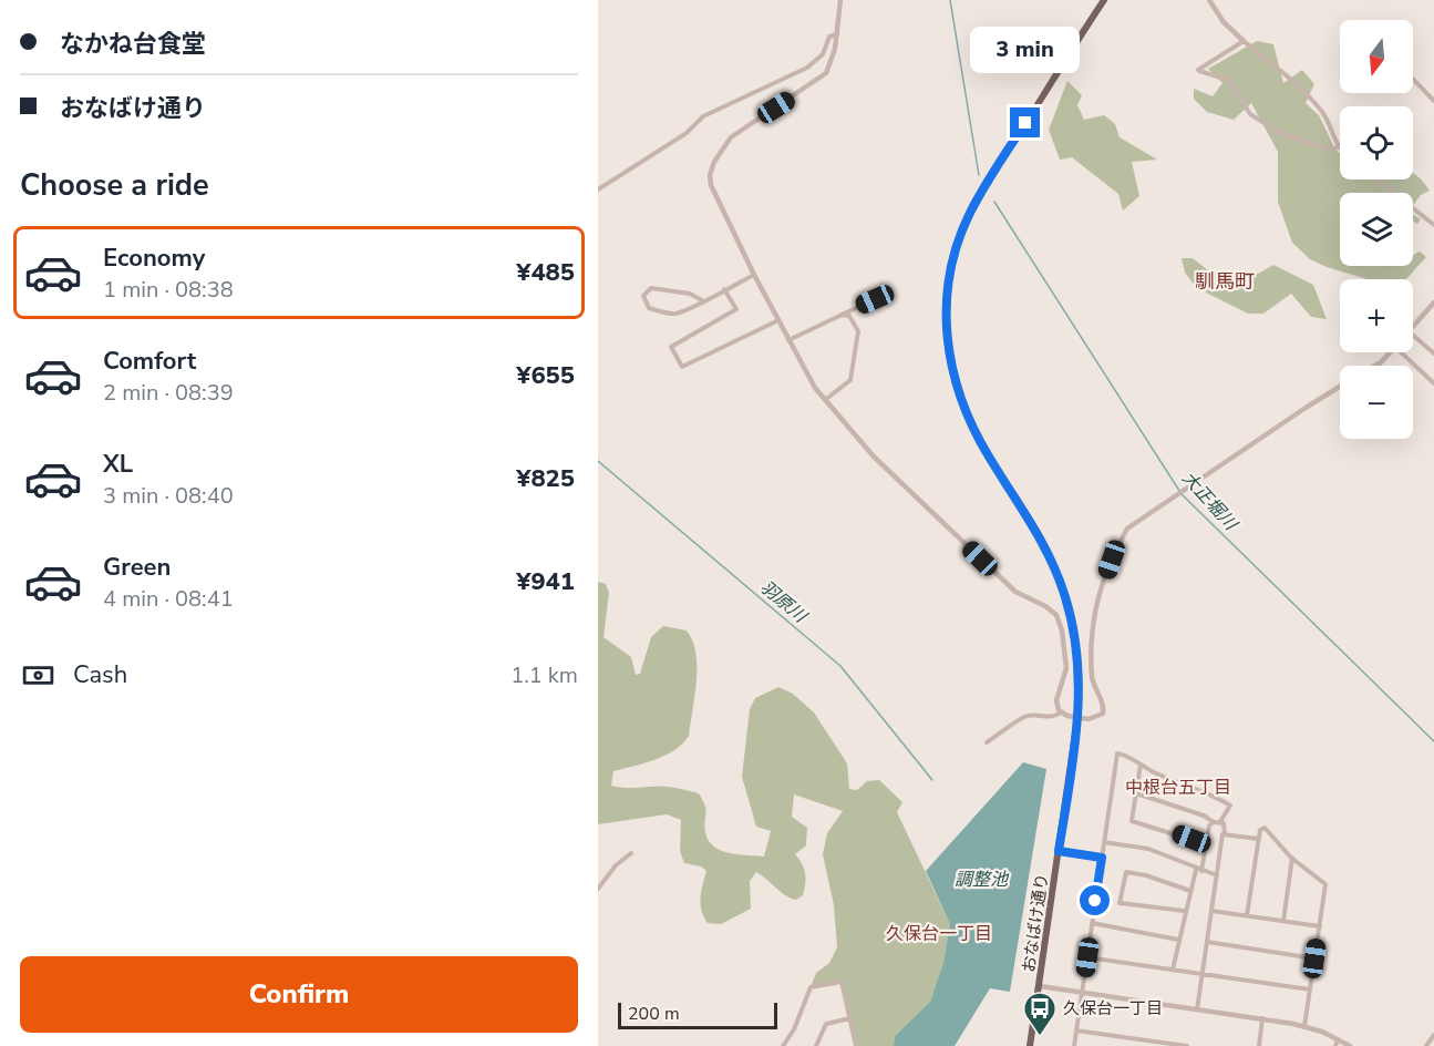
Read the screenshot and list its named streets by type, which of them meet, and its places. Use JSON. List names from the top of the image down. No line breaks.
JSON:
{"streets":{"main road":["おなばけ通り"]},"districts":["馴馬町","中根台五丁目","久保台一丁目"],"water":["大正堀川","羽原川","調整池"],"places":{"bus stop":["久保台一丁目"]},"scale_bar":"200 m","north":"bottom","page":{"banner":["なかね台食堂","おなばけ通り"],"map_buttons":["+","−"],"bubble":"3 min","heading":"Choose a ride","list":[{"name":"Economy","note":"1 min · 08:38","value":"¥485"},{"name":"Comfort","note":"2 min · 08:39","value":"¥655"},{"name":"XL","note":"3 min · 08:40","value":"¥825"},{"name":"Green","note":"4 min · 08:41","value":"¥941"}],"pay":["Cash","1.1 km"],"buttons":"Confirm","scale":"200 m"}}
